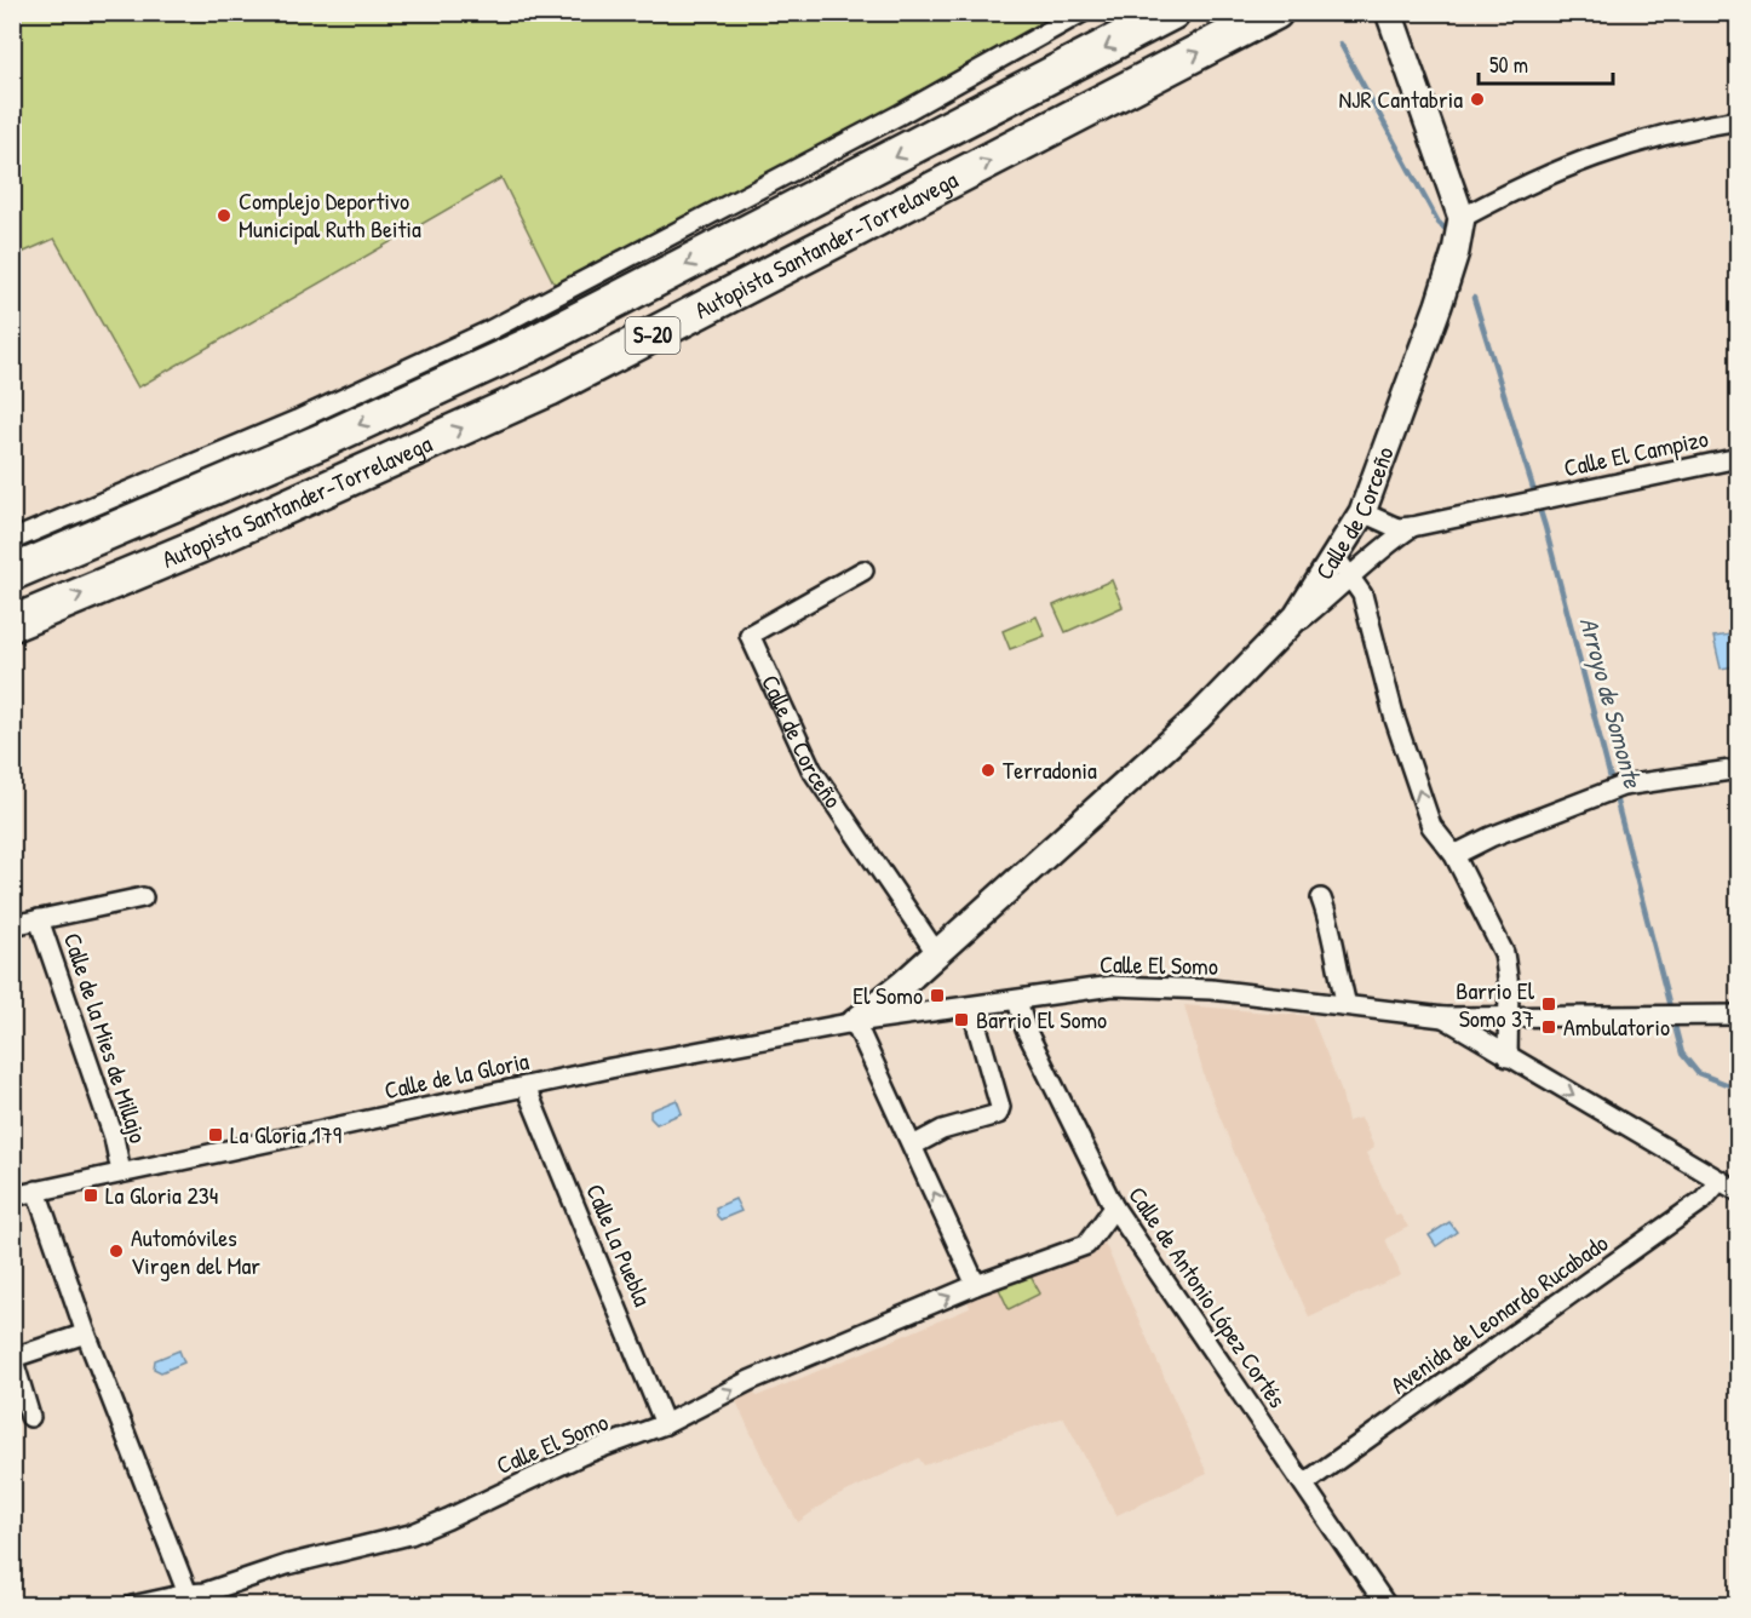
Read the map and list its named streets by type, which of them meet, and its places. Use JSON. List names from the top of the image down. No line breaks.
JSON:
{"streets":{"highway":["Autopista Santander-Torrelavega","S-20"],"main road":["Calle de Corceño"],"street":["Calle El Campizo","Calle El Somo","Calle de la Mies de Millajo","Calle de la Gloria","Calle La Puebla","Calle de Antonio López Cortés","Avenida de Leonardo Rucabado"]},"crossings":[["Calle de Corceño","Calle El Somo"],["Calle de Corceño","Calle de la Gloria"],["Calle El Somo","Calle de la Gloria"],["Calle El Somo","Calle La Puebla"],["Calle El Somo","Calle de Antonio López Cortés"],["Calle de la Mies de Millajo","Calle de la Gloria"],["Calle de la Gloria","Calle La Puebla"],["Calle de Antonio López Cortés","Avenida de Leonardo Rucabado"]],"water":["Arroyo de Somonte"],"places":{"other":["NJR Cantabria","Complejo Deportivo Municipal Ruth Beitia","Terradonia","Automóviles Virgen del Mar"],"transit":["El Somo","Barrio El Somo 37","Barrio El Somo","Ambulatorio","La Gloria 179","La Gloria 234"]},"scale_bar":"50 m"}
